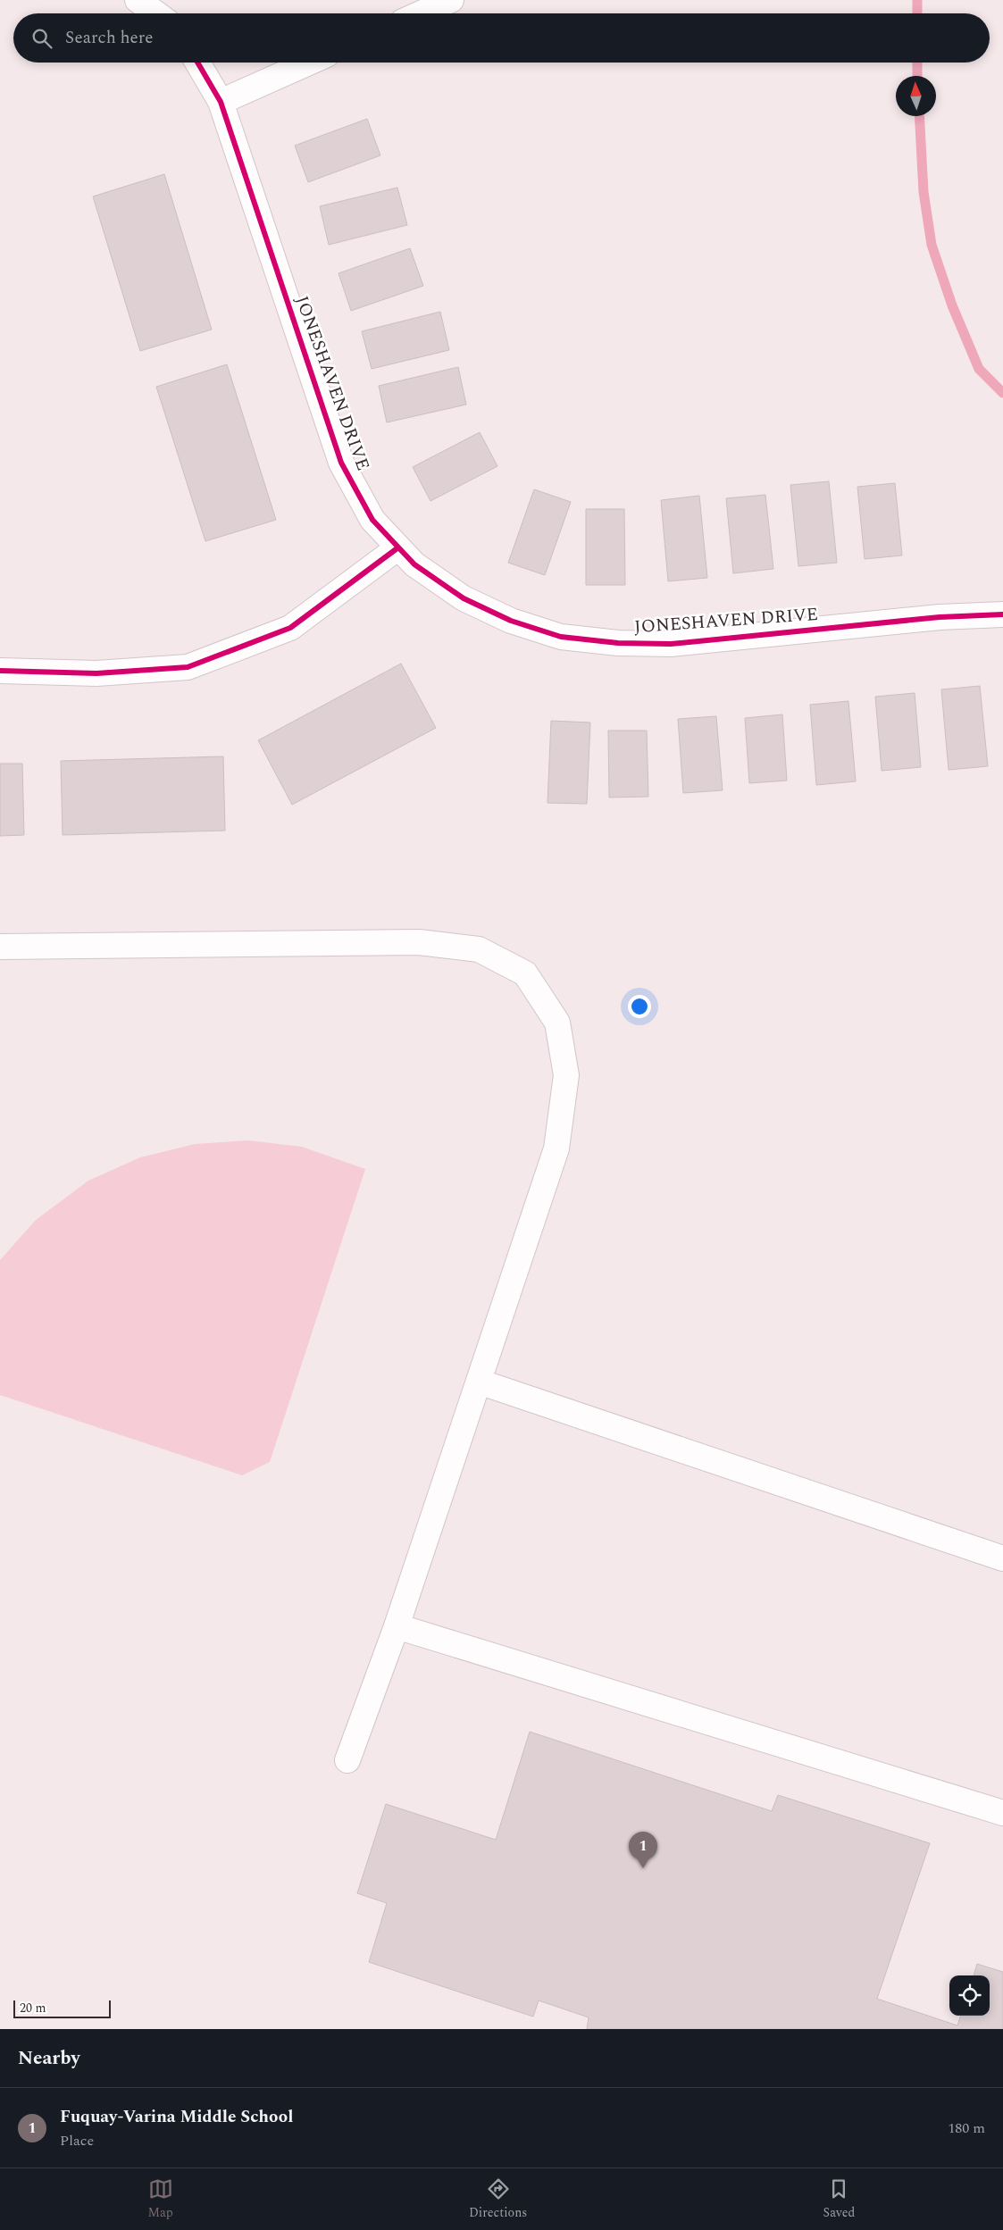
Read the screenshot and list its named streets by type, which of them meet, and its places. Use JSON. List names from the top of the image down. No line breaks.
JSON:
{"streets":{"street":["JONESHAVEN DRIVE"]},"scale_bar":"20 m","north":"top","page":{"search":"Search here","pins":"1","scale":"20 m","heading":"Nearby","list":[{"mark":"1","name":"Fuquay-Varina Middle School","note":"Place","value":"180 m"}],"nav":["Map","Directions","Saved"]}}
